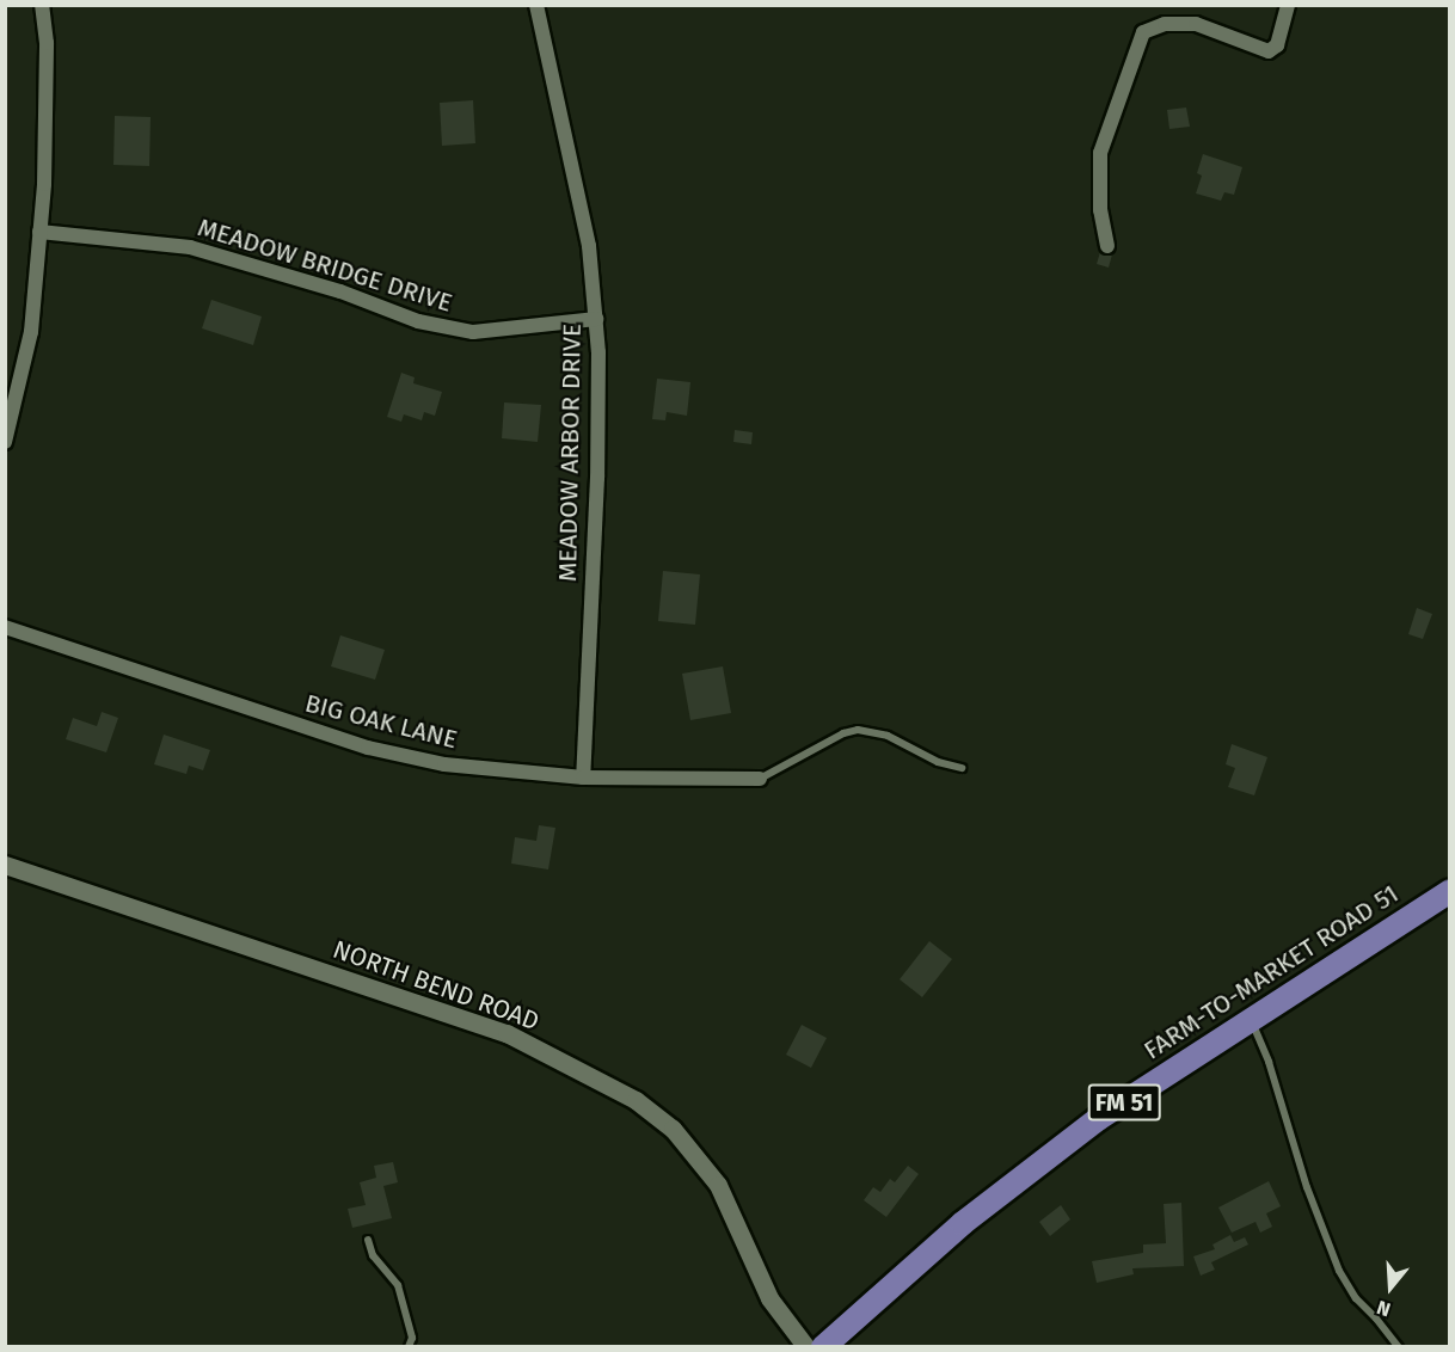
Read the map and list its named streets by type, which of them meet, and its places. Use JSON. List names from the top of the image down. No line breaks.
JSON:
{"streets":{"main road":["FARM-TO-MARKET ROAD 51","FM 51"],"street":["MEADOW BRIDGE DRIVE","MEADOW ARBOR DRIVE","BIG OAK LANE","NORTH BEND ROAD"]},"crossings":[["MEADOW BRIDGE DRIVE","MEADOW ARBOR DRIVE"],["MEADOW ARBOR DRIVE","BIG OAK LANE"]],"north":"bottom"}
